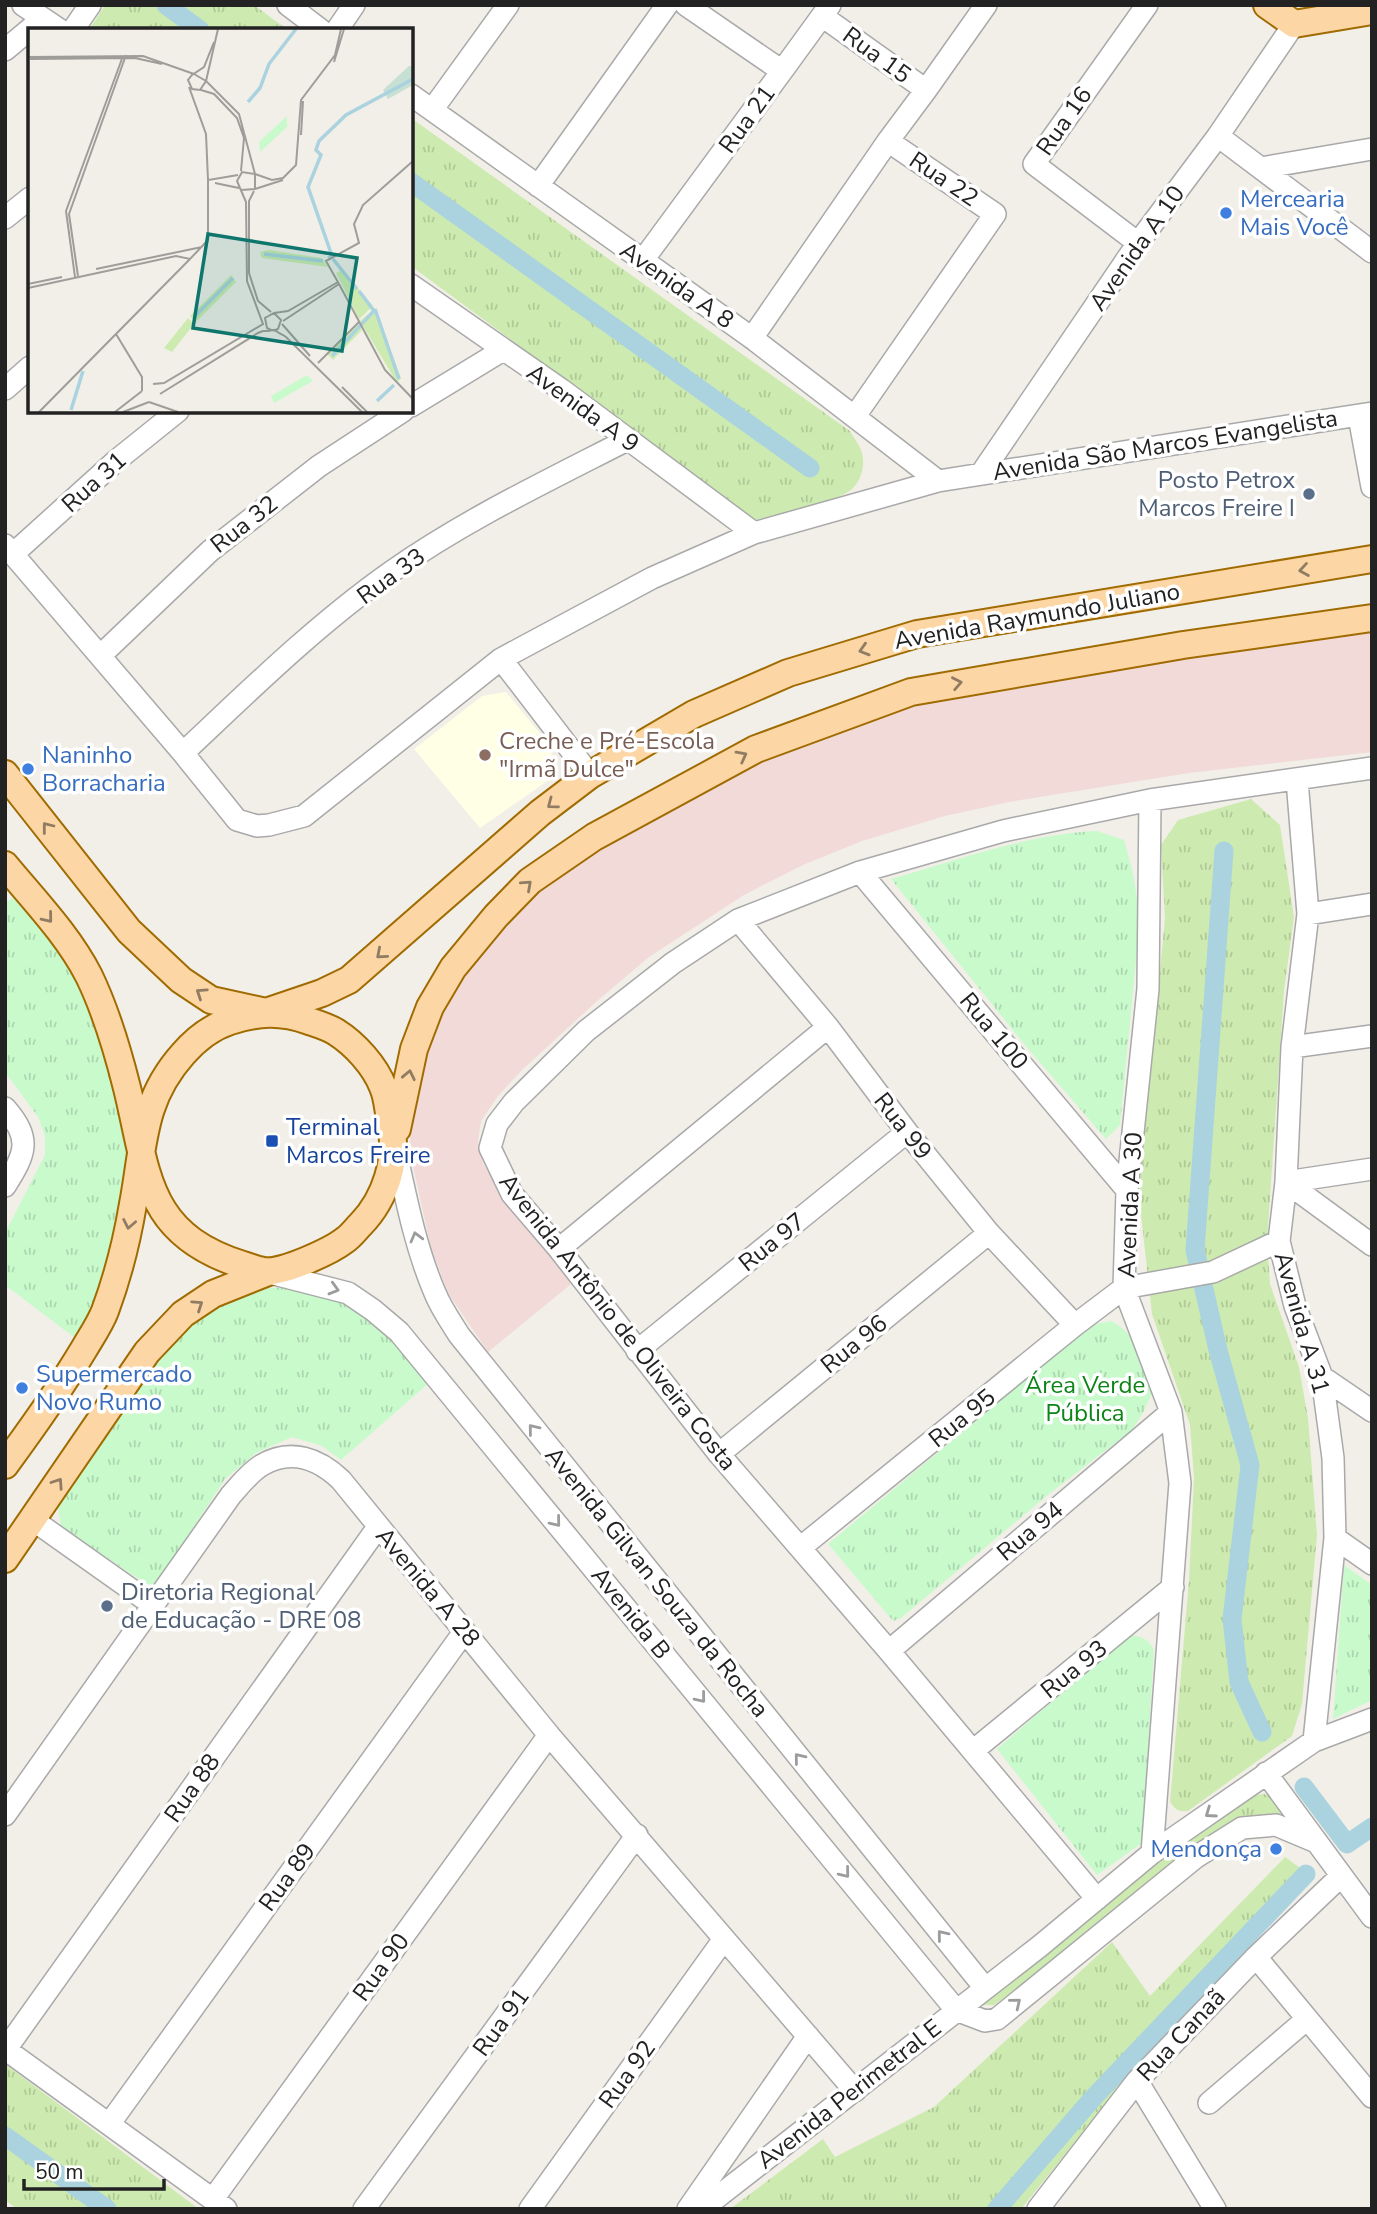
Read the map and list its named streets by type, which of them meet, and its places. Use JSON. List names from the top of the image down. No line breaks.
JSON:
{"streets":{"main road":["Avenida Raymundo Juliano"],"street":["Rua 15","Rua 21","Rua 16","Rua 22","Avenida A 10","Avenida A 8","Avenida A 9","Avenida São Marcos Evangelista","Rua 31","Rua 32","Rua 33","Rua 100","Rua 99","Avenida A 30","Rua 97","Avenida Antônio de Oliveira Costa","Avenida A 31","Rua 96","Rua 95","Rua 94","Avenida Gilvan Souza da Rocha","Avenida A 28","Avenida B","Rua 93","Rua 88","Rua 89","Rua 90","Rua 91","Rua Canaã","Rua 92","Avenida Perimetral E"]},"crossings":[["Rua 21","Avenida A 8"],["Rua 16","Avenida A 10"],["Rua 22","Avenida A 8"],["Avenida A 10","Avenida São Marcos Evangelista"],["Avenida A 8","Avenida São Marcos Evangelista"],["Avenida A 9","Avenida São Marcos Evangelista"],["Avenida A 9","Rua 33"],["Avenida São Marcos Evangelista","Rua 31"],["Avenida São Marcos Evangelista","Rua 32"],["Avenida São Marcos Evangelista","Rua 33"],["Rua 100","Avenida A 30"],["Rua 100","Avenida Antônio de Oliveira Costa"],["Rua 99","Rua 97"],["Rua 99","Avenida Antônio de Oliveira Costa"],["Rua 99","Rua 96"],["Rua 99","Rua 95"],["Avenida A 30","Avenida Antônio de Oliveira Costa"],["Avenida A 30","Rua 95"],["Avenida A 30","Rua 94"],["Avenida A 30","Rua 93"],["Rua 97","Avenida Antônio de Oliveira Costa"],["Avenida Antônio de Oliveira Costa","Avenida A 31"],["Avenida Antônio de Oliveira Costa","Rua 96"],["Avenida Antônio de Oliveira Costa","Rua 95"],["Avenida Antônio de Oliveira Costa","Rua 94"],["Avenida Antônio de Oliveira Costa","Rua 93"],["Avenida A 28","Rua 88"],["Avenida A 28","Rua 89"],["Avenida A 28","Rua 90"],["Avenida A 28","Rua 91"],["Avenida A 28","Rua 92"],["Avenida A 28","Avenida Perimetral E"],["Avenida B","Avenida Perimetral E"]],"one_way":["Avenida Gilvan Souza da Rocha","Avenida B"],"parks":["Área Verde Pública"],"places":{"other":["Mercearia Mais Você","Posto Petrox Marcos Freire I","Creche e Pré-Escola \"Irmã Dulce\"","Naninho Borracharia","Supermercado Novo Rumo","Diretoria Regional de Educação - DRE 08","Mendonça"],"transit":["Terminal Marcos Freire"]},"scale_bar":"50 m"}
